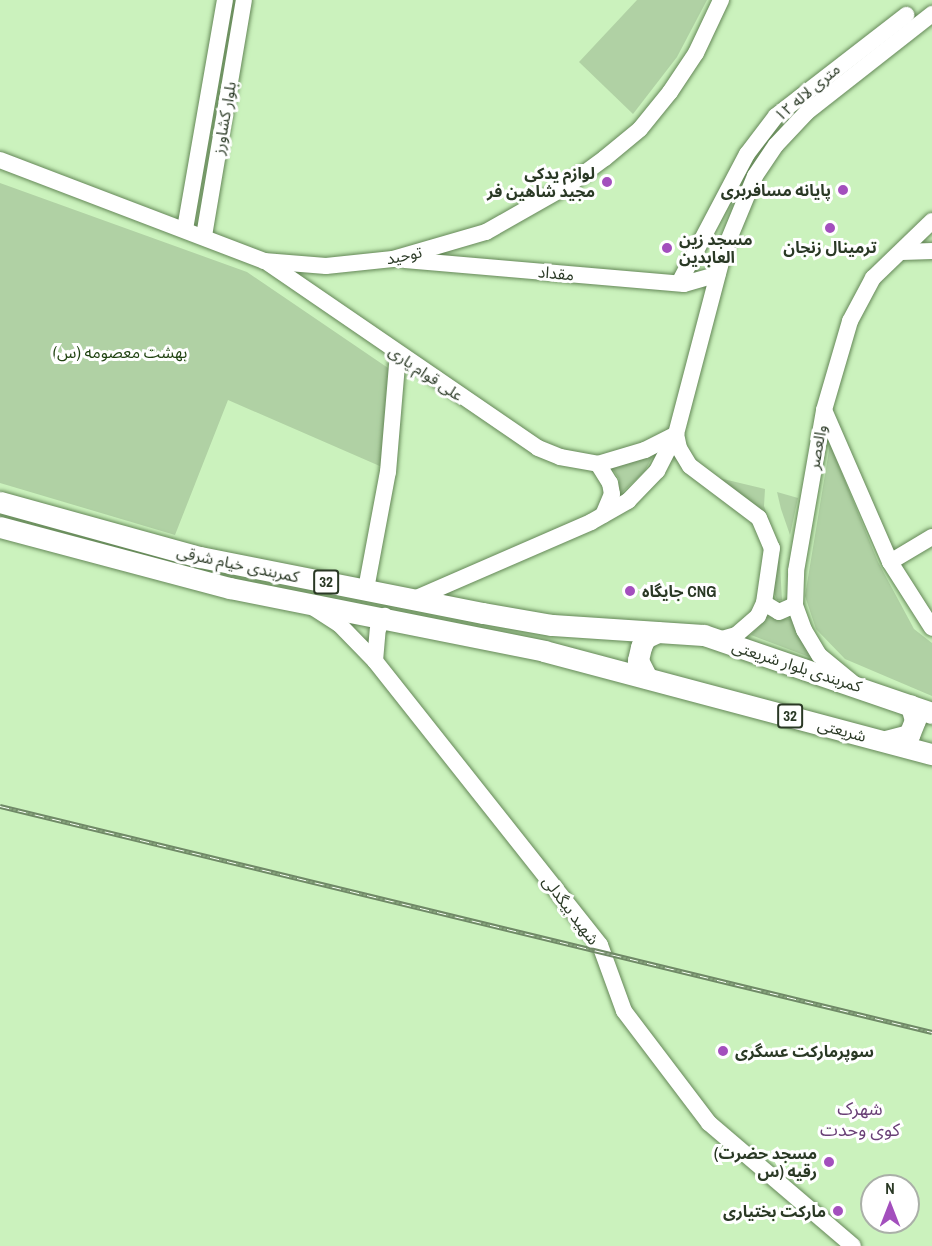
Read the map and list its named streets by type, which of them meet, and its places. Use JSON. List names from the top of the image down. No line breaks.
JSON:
{"streets":{"highway":["کمربندی خیام شرقی","32","کمربندی بلوار شریعتی","شریعتی"],"main road":["۱۲ متری لاله","بلوار کشاورز","توحید","مقداد","علی قوام یاری","والعصر","شهید بیگدلی"]},"crossings":[["۱۲ متری لاله","مقداد"],["بلوار کشاورز","توحید"],["توحید","مقداد"],["توحید","علی قوام یاری"],["والعصر","کمربندی بلوار شریعتی"],["کمربندی خیام شرقی","کمربندی بلوار شریعتی"],["کمربندی خیام شرقی","شریعتی"],["کمربندی خیام شرقی","شهید بیگدلی"]],"districts":["شهرک کوی وحدت"],"parks":["(بهشت معصومه (س"],"places":["لوازم یدکی مجید شاهین فر","پایانه مسافربری","ترمینال زنجان","مسجد زین العابدین","جایگاه CNG","سوپرمارکت عسگری","(مسجد حضرت رقیه (س","مارکت بختیاری"],"north":"top"}
